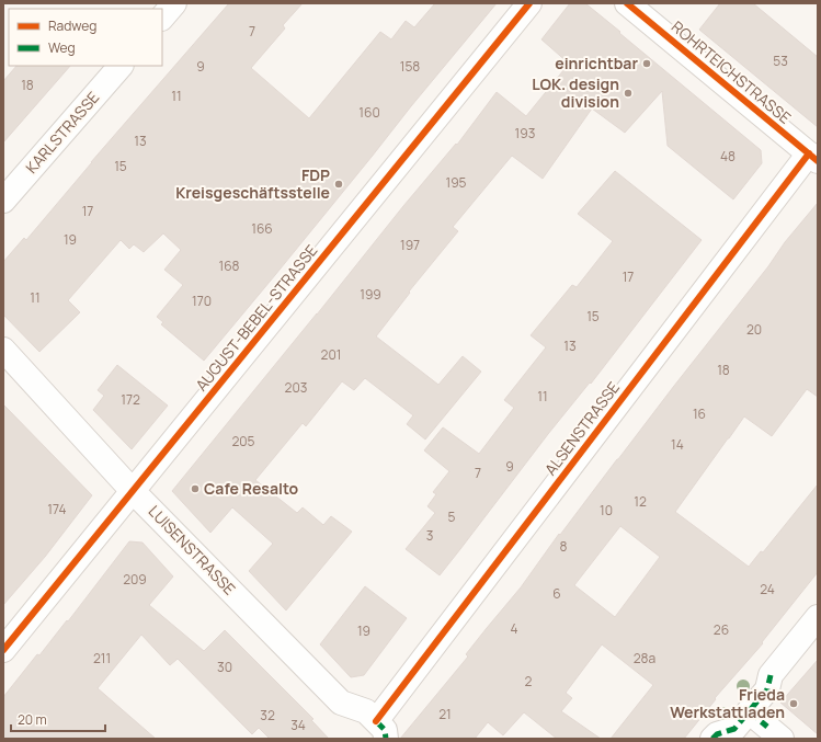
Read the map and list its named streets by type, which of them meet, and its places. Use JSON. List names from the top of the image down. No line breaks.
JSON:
{"streets":{"street":["ROHRTEICHSTRASSE","KARLSTRASSE","AUGUST-BEBEL-STRASSE","ALSENSTRASSE","LUISENSTRASSE"]},"crossings":[["ROHRTEICHSTRASSE","ALSENSTRASSE"],["AUGUST-BEBEL-STRASSE","LUISENSTRASSE"],["ALSENSTRASSE","LUISENSTRASSE"]],"places":["einrichtbar","LOK. design division","FDP Kreisgeschäftsstelle","Cafe Resalto","Frieda Werkstattladen"],"house_numbers":["7","53","9","158","18","11","160","193","13","48","15","195","17","166","19","197","168","17","199","11","170","15","20","13","201","18","203","11","172","16","205","14","9","7","12","174","10","5","3","8","209","24","6","4","26","19","211","28a","30","2","21","32","34"],"legend":["Radweg","Weg"],"scale_bar":"20 m"}
